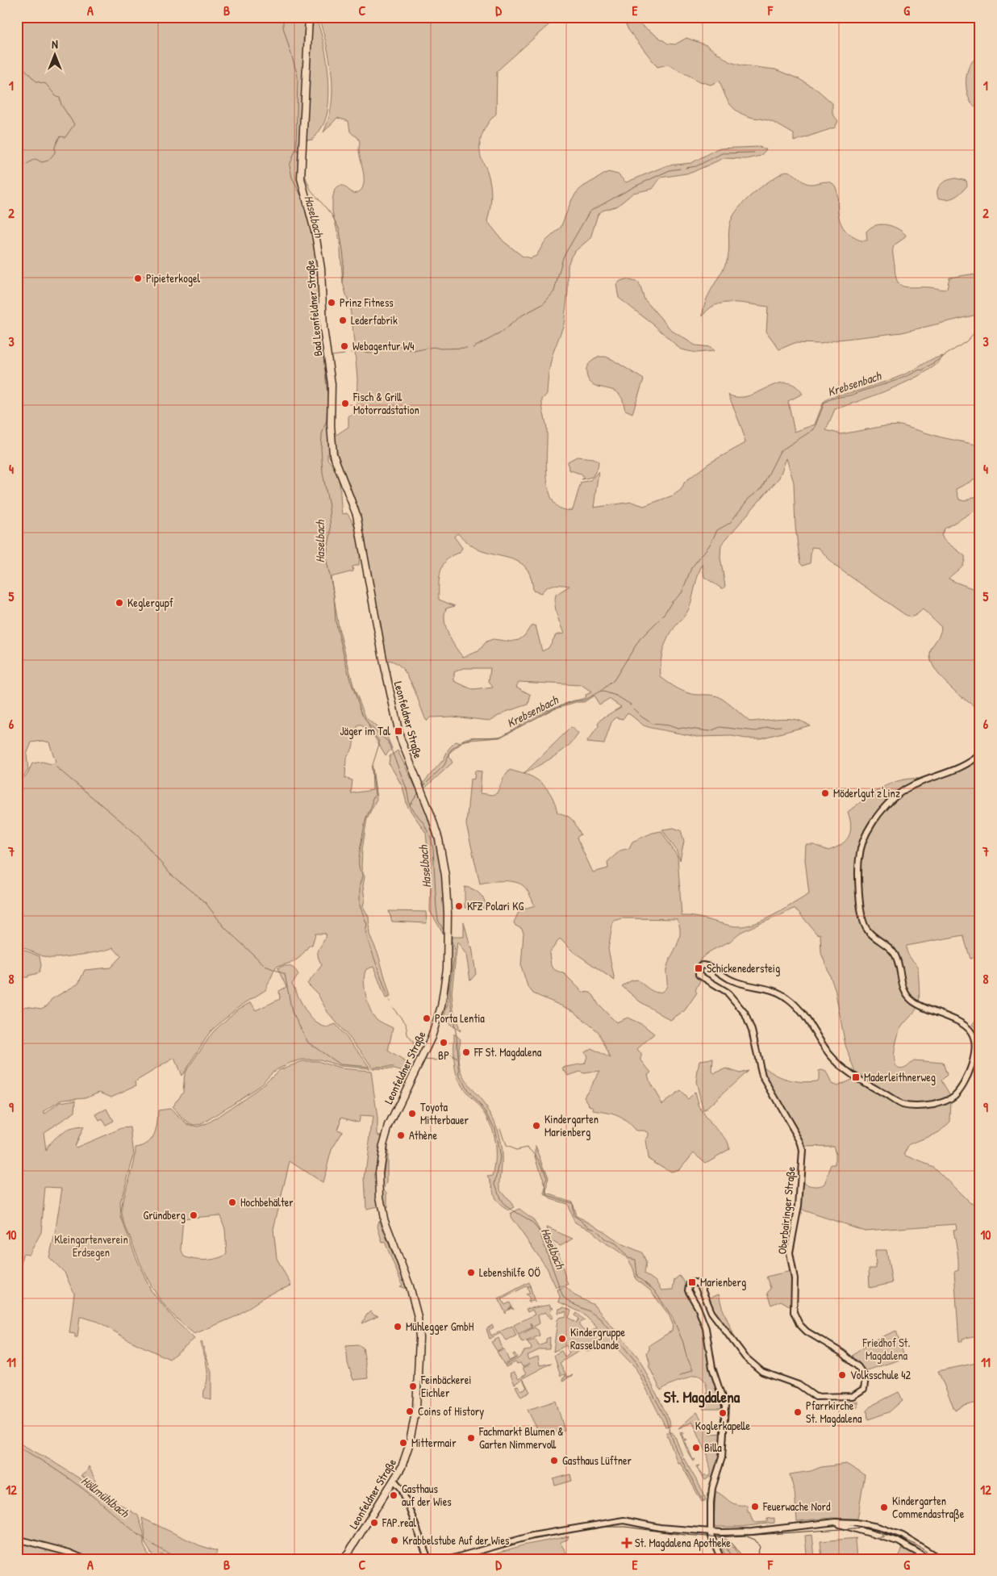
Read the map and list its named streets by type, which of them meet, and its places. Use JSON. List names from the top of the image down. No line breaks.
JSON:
{"streets":{"main road":["Bad Leonfeldner Straße","Leonfeldner Straße"],"street":["Oberbairinger Straße"]},"crossings":[["Bad Leonfeldner Straße","Leonfeldner Straße"]],"districts":["St. Magdalena"],"water":["Haselbach","Krebsenbach","Höllmühlbach"],"parks":["Kleingartenverein Erdsegen","Friedhof St. Magdalena"],"places":{"other":["Pipieterkogel","Prinz Fitness","Lederfabrik","Webagentur W4","Fisch & Grill Motorradstation","Keglergupf","Möderlgut z'Linz","KFZ Polari KG","Porta Lentia","BP","FF St. Magdalena","Toyota Mitterbauer","Kindergarten Marienberg","Athène","Hochbehälter","Gründberg","Lebenshilfe OÖ","Mühlegger GmbH","Kindergruppe Rasselbande","Volksschule 42","Feinbäckerei Eichler","Coins of History","Pfarrkirche St. Magdalena","Koglerkapelle","Fachmarkt Blumen & Garten Nimmervoll","Mittermair","Billa","Gasthaus Lüftner","Gasthaus auf der Wies","Feuerwache Nord","Kindergarten Commendastraße","FAP.real","Krabbelstube Auf der Wies"],"transit":["Jäger im Tal","Schickenedersteig","Maderleithnerweg","Marienberg"],"health":["St. Magdalena Apotheke"]},"north":"top","grid":{"columns":["A","B","C","D","E","F","G"],"rows":["1","2","3","4","5","6","7","8","9","10","11","12"]}}
